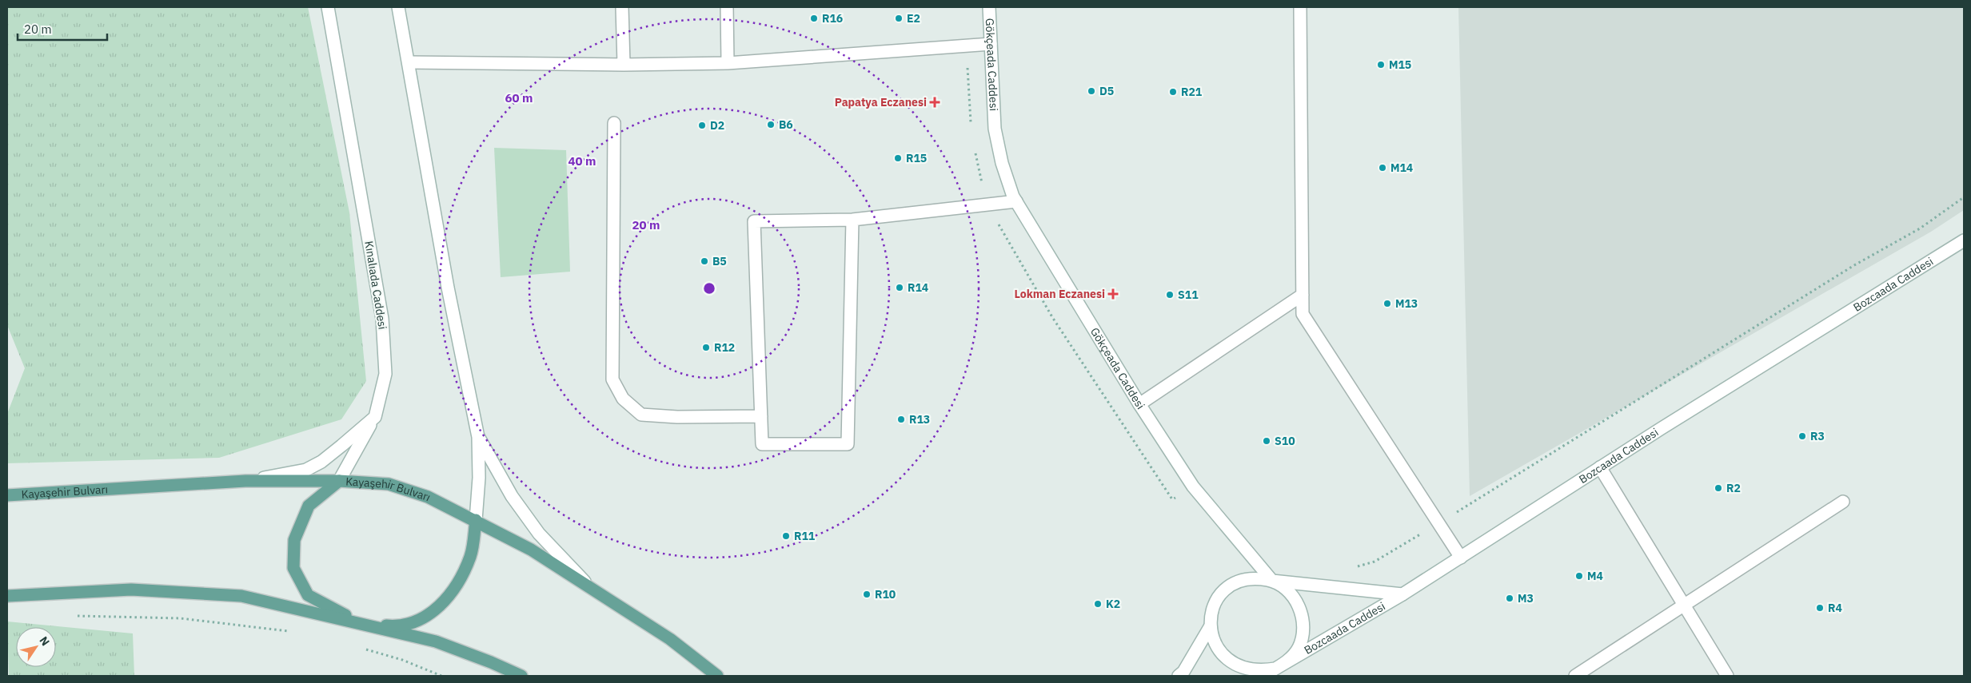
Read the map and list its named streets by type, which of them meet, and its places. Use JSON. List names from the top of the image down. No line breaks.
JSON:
{"streets":{"main road":["Kayaşehir Bulvarı"],"street":["Gökçeada Caddesi","Bozcaada Caddesi","Kınalıada Caddesi"]},"crossings":[["Gökçeada Caddesi","Bozcaada Caddesi"],["Kınalıada Caddesi","Kayaşehir Bulvarı"]],"places":{"other":["R16","E2","M15","D5","R21","B6","D2","R15","M14","B5","R14","S11","M13","R12","R13","R3","S10","R2","R11","M4","R10","M3","K2","R4"],"health":["Papatya Eczanesi","Lokman Eczanesi"]},"scale_bar":"20 m","north":"top right","rings":["60 m","40 m","20 m"]}
